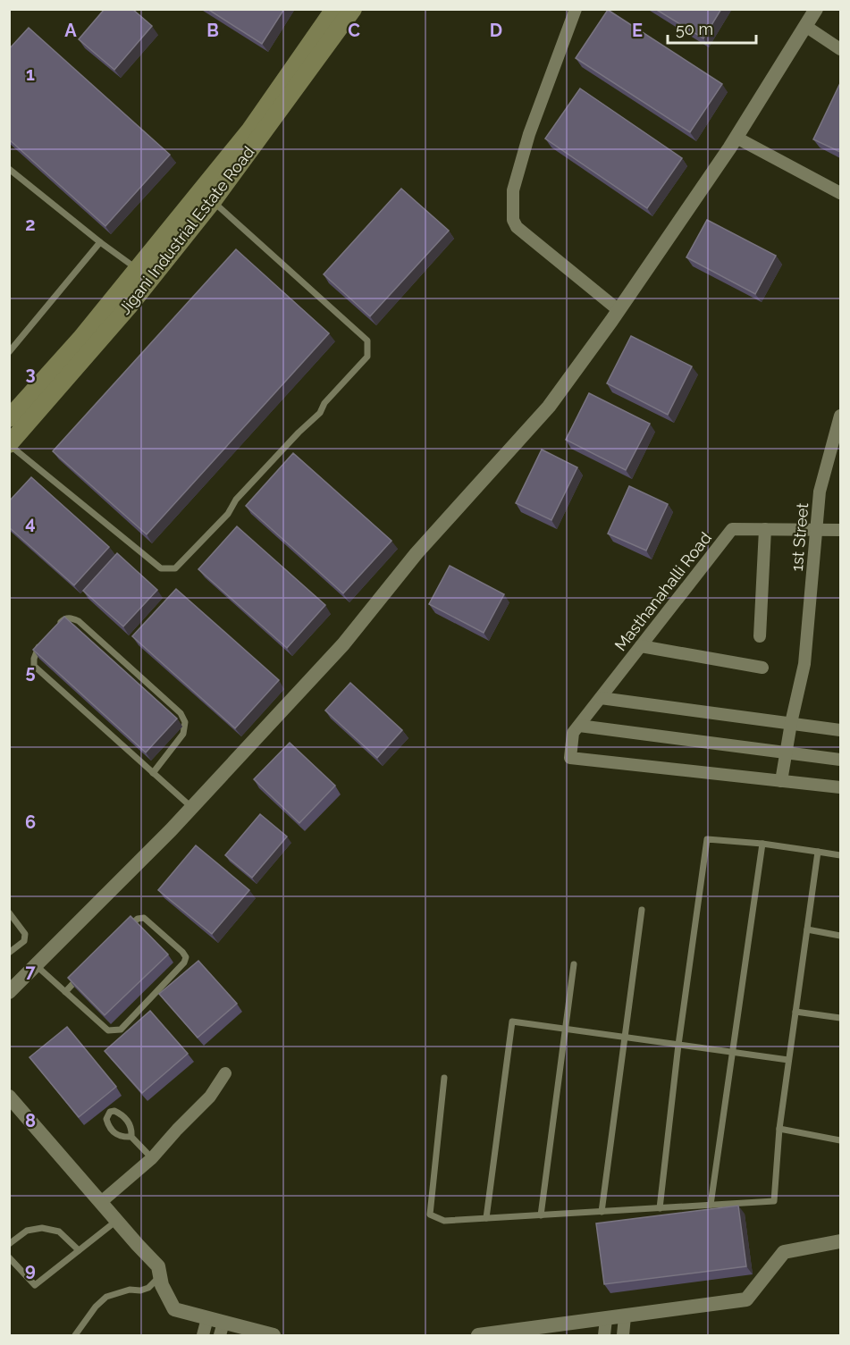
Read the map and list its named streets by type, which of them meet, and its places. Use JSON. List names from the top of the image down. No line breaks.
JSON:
{"streets":{"main road":["Jigani Industrial Estate Road"],"street":["1st Street","Masthanahalli Road"]},"crossings":[["1st Street","Masthanahalli Road"]],"scale_bar":"50 m","grid":{"columns":["A","B","C","D","E"],"rows":["1","2","3","4","5","6","7","8","9"]}}
